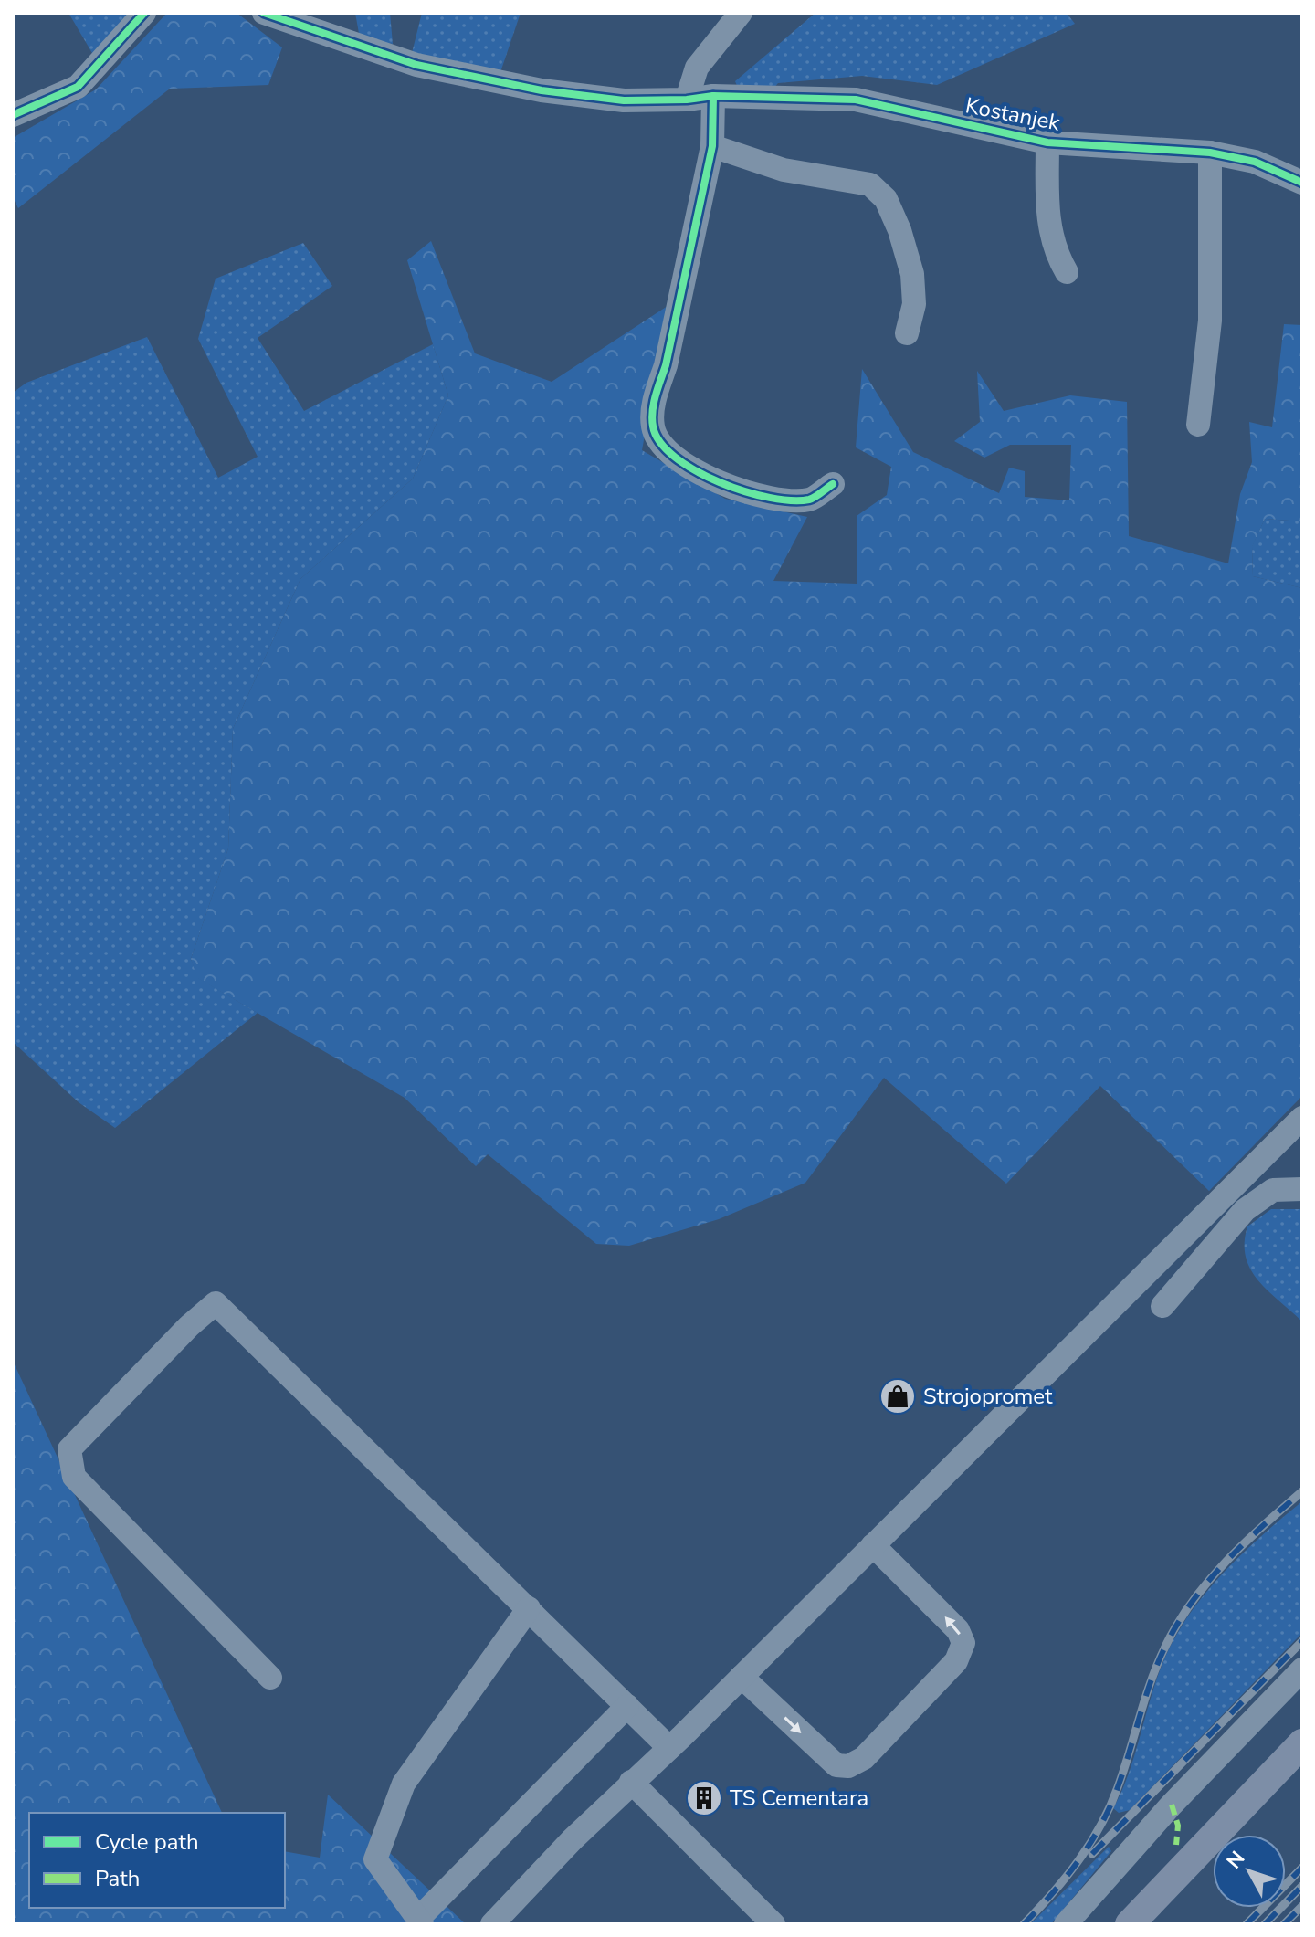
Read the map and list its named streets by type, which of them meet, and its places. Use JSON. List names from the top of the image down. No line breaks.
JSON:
{"streets":{"street":["Kostanjek"]},"places":{"shop":["Strojopromet"],"building":["TS Cementara"]},"legend":["Cycle path","Path"],"north":"top left"}
